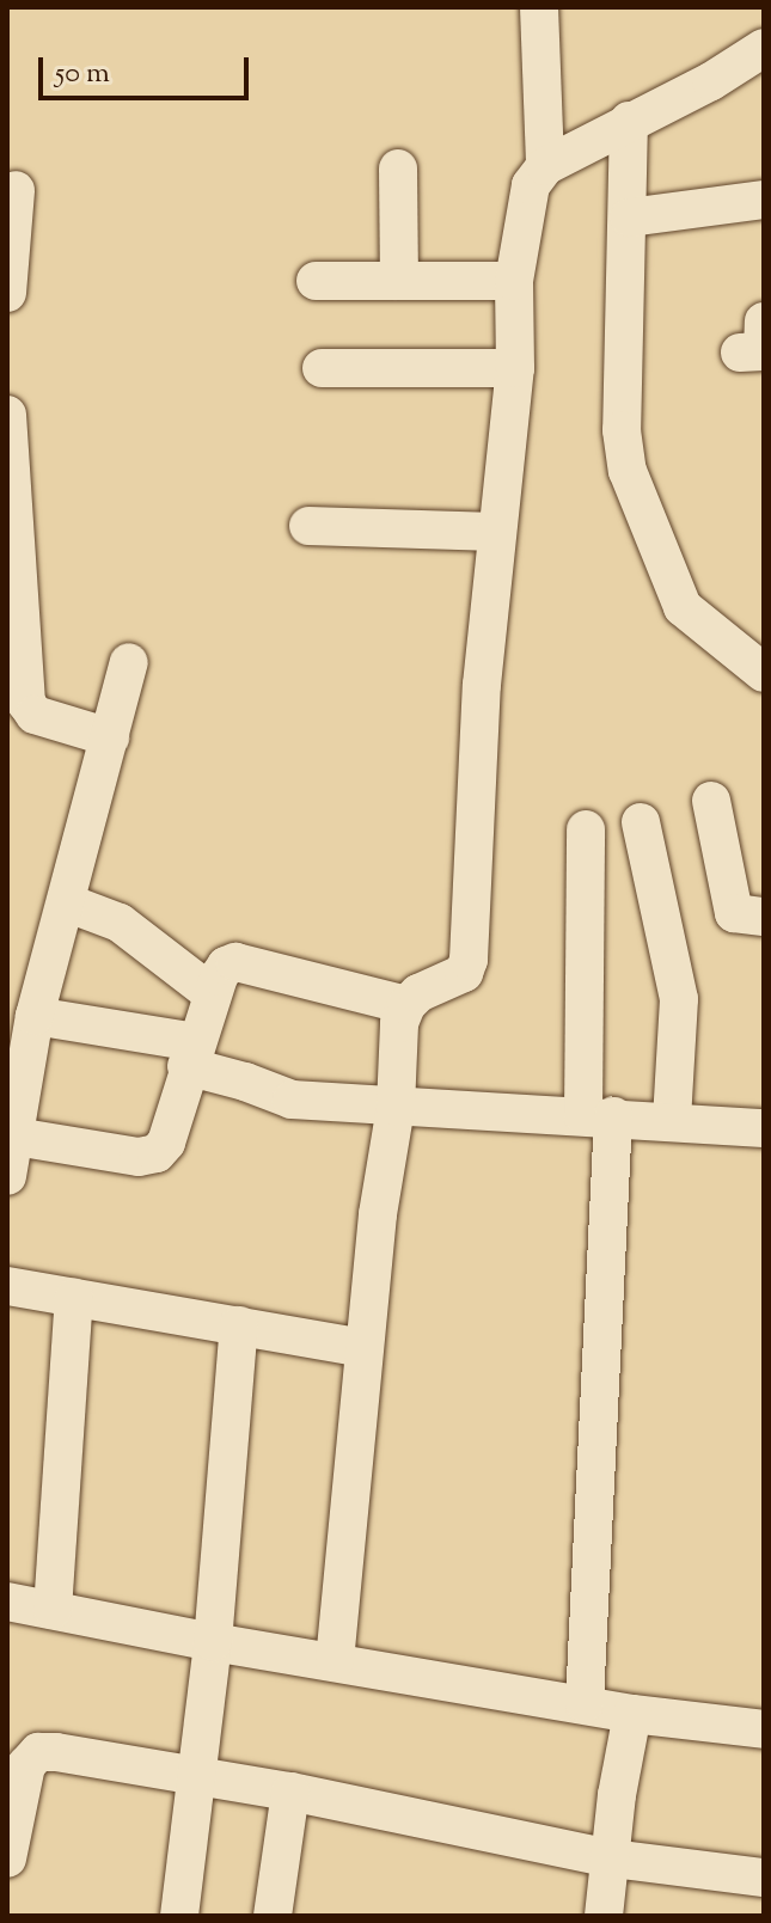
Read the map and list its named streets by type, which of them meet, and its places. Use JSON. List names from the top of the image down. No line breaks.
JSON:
{"scale_bar":"50 m"}
